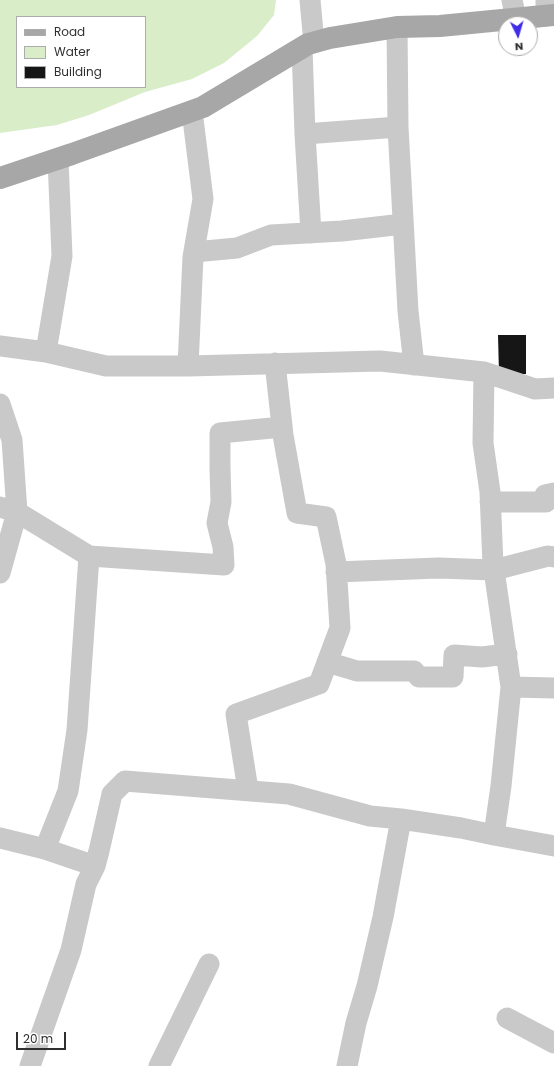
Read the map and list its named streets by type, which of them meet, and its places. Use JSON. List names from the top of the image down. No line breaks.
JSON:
{"legend":["Road","Water","Building"],"scale_bar":"20 m","north":"bottom"}
